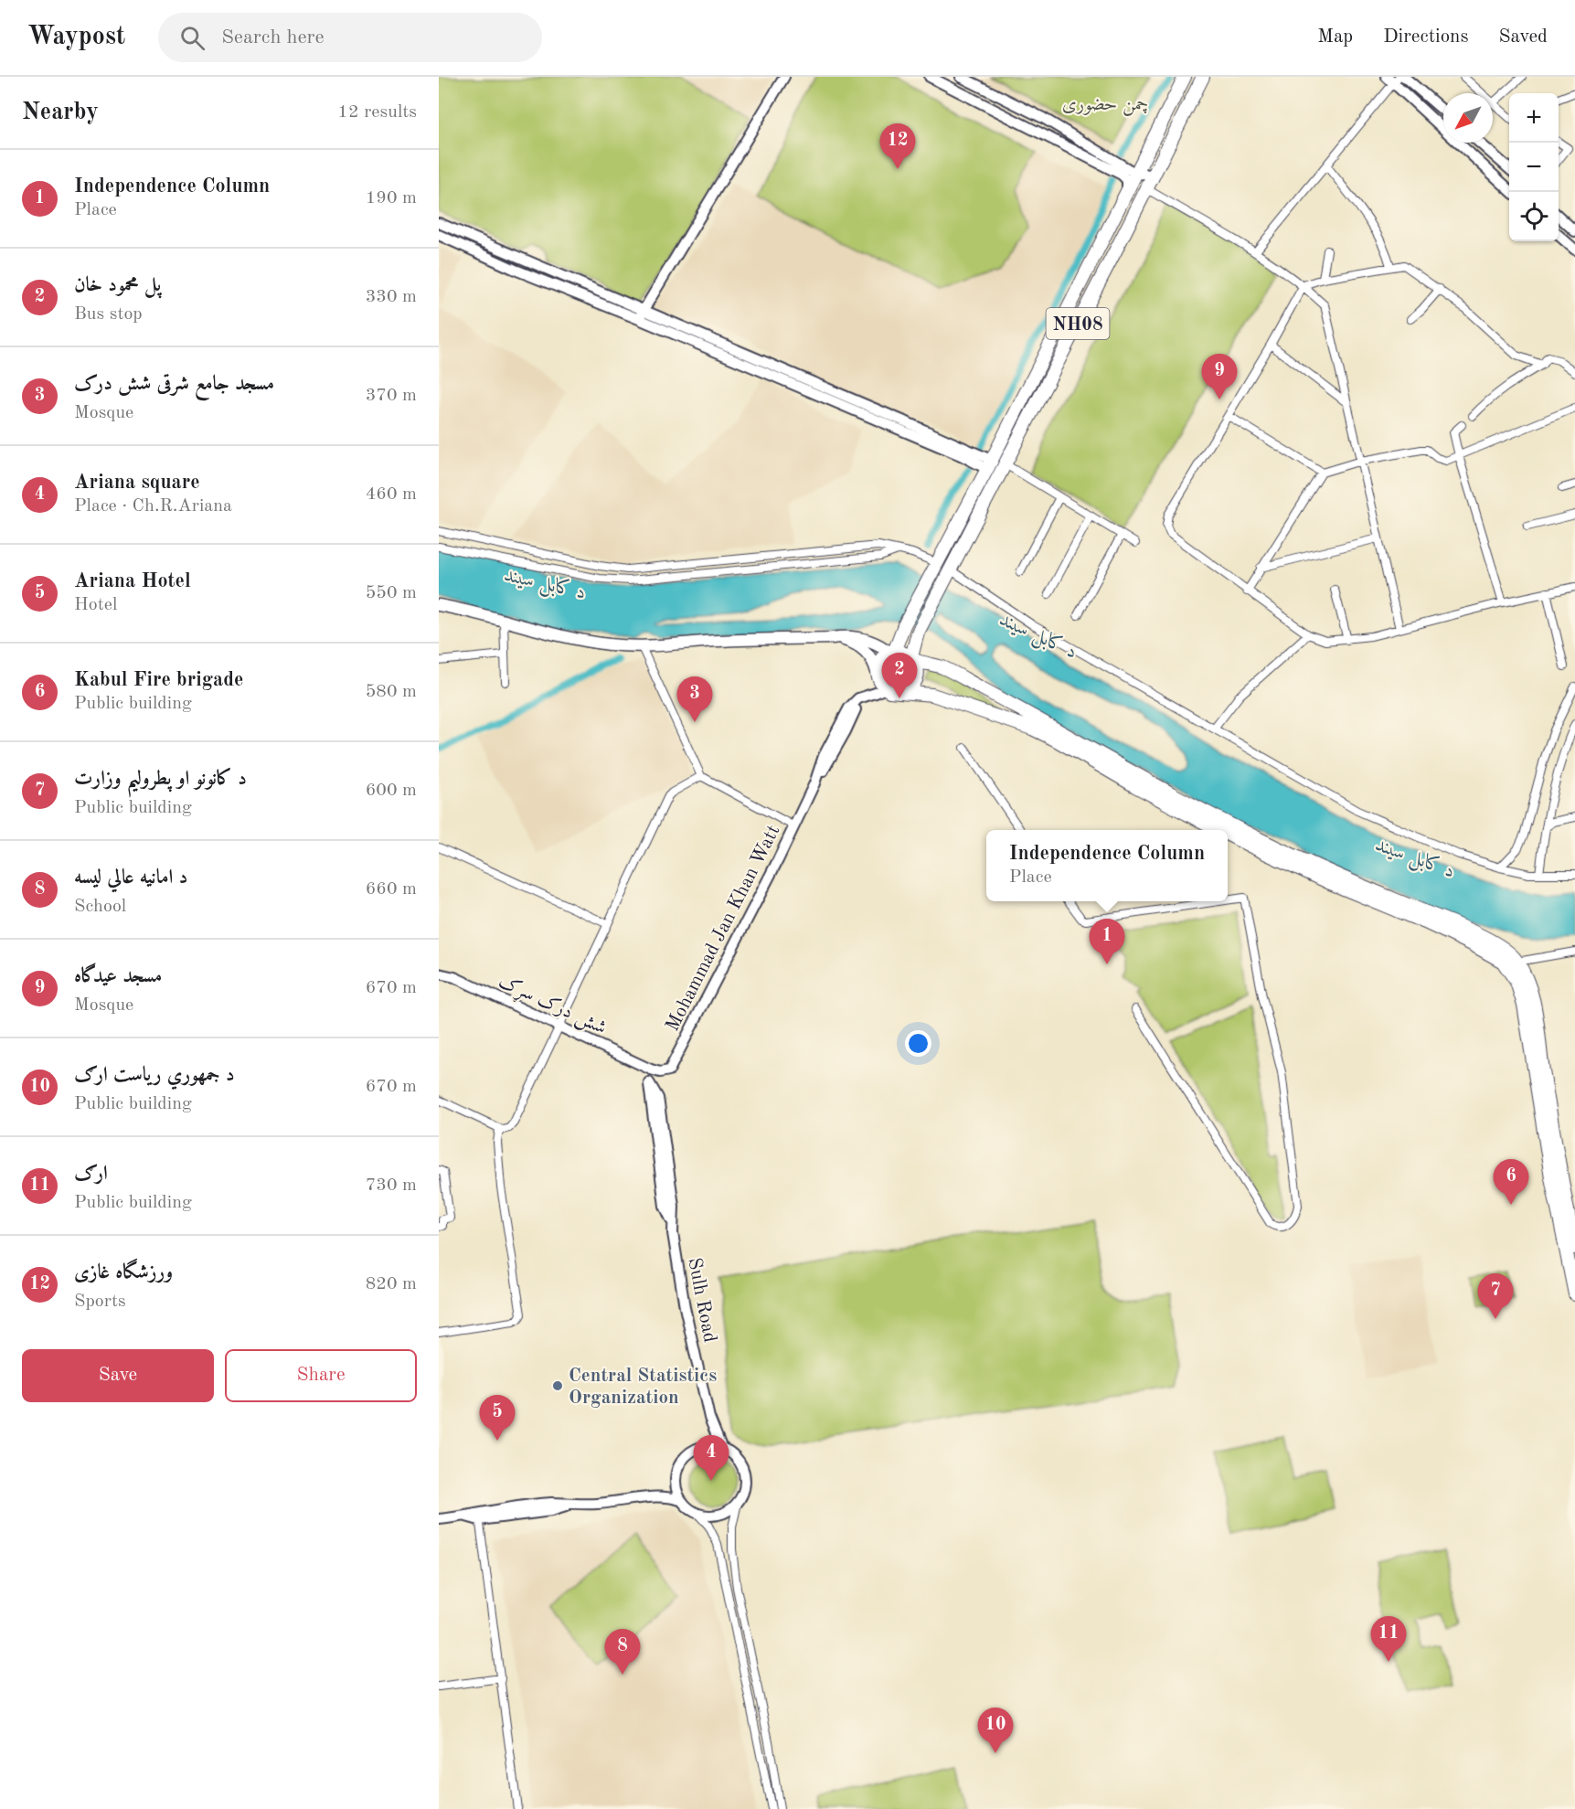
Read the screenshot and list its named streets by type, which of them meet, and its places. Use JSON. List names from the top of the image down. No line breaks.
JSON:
{"streets":{"highway":["NH08"],"main road":["Mohammad Jan Khan Watt","شش درک سړک","Sulh Road"]},"crossings":[["NH08","Mohammad Jan Khan Watt"],["Mohammad Jan Khan Watt","شش درک سړک"],["Mohammad Jan Khan Watt","Sulh Road"],["شش درک سړک","Sulh Road"]],"water":["د کابل سيند"],"parks":["چمن حضوری"],"places":["Central Statistics Organization"],"north":"bottom left","page":{"header":"Waypost","search":"Search here","nav":["Map","Directions","Saved"],"heading":["Nearby","12 results"],"map_buttons":["+","−"],"pins":["12","9","2","3","1","6","7","5","4","11","8","10"],"list":[{"mark":"1","name":"Independence Column","note":"Place","value":"190 m"},{"mark":"2","name":"پل محمود خان","note":"Bus stop","value":"330 m"},{"mark":"3","name":"مسجد جامع شرقی شش درک","note":"Mosque","value":"370 m"},{"mark":"4","name":"Ariana square","note":"Place · Ch.R.Ariana","value":"460 m"},{"mark":"5","name":"Ariana Hotel","note":"Hotel","value":"550 m"},{"mark":"6","name":"Kabul Fire brigade","note":"Public building","value":"580 m"},{"mark":"7","name":"د کانونو او پطرولیم وزارت","note":"Public building","value":"600 m"},{"mark":"8","name":"د امانیه عالي لیسه","note":"School","value":"660 m"},{"mark":"9","name":"مسجد عیدگاه","note":"Mosque","value":"670 m"},{"mark":"10","name":"د جمهوري ریاست ارګ","note":"Public building","value":"670 m"},{"mark":"11","name":"ارګ","note":"Public building","value":"730 m"},{"mark":"12","name":"ورزشگاه غازی","note":"Sports","value":"820 m"}],"popup":["Independence Column","Place"],"buttons":["Save","Share"]}}
